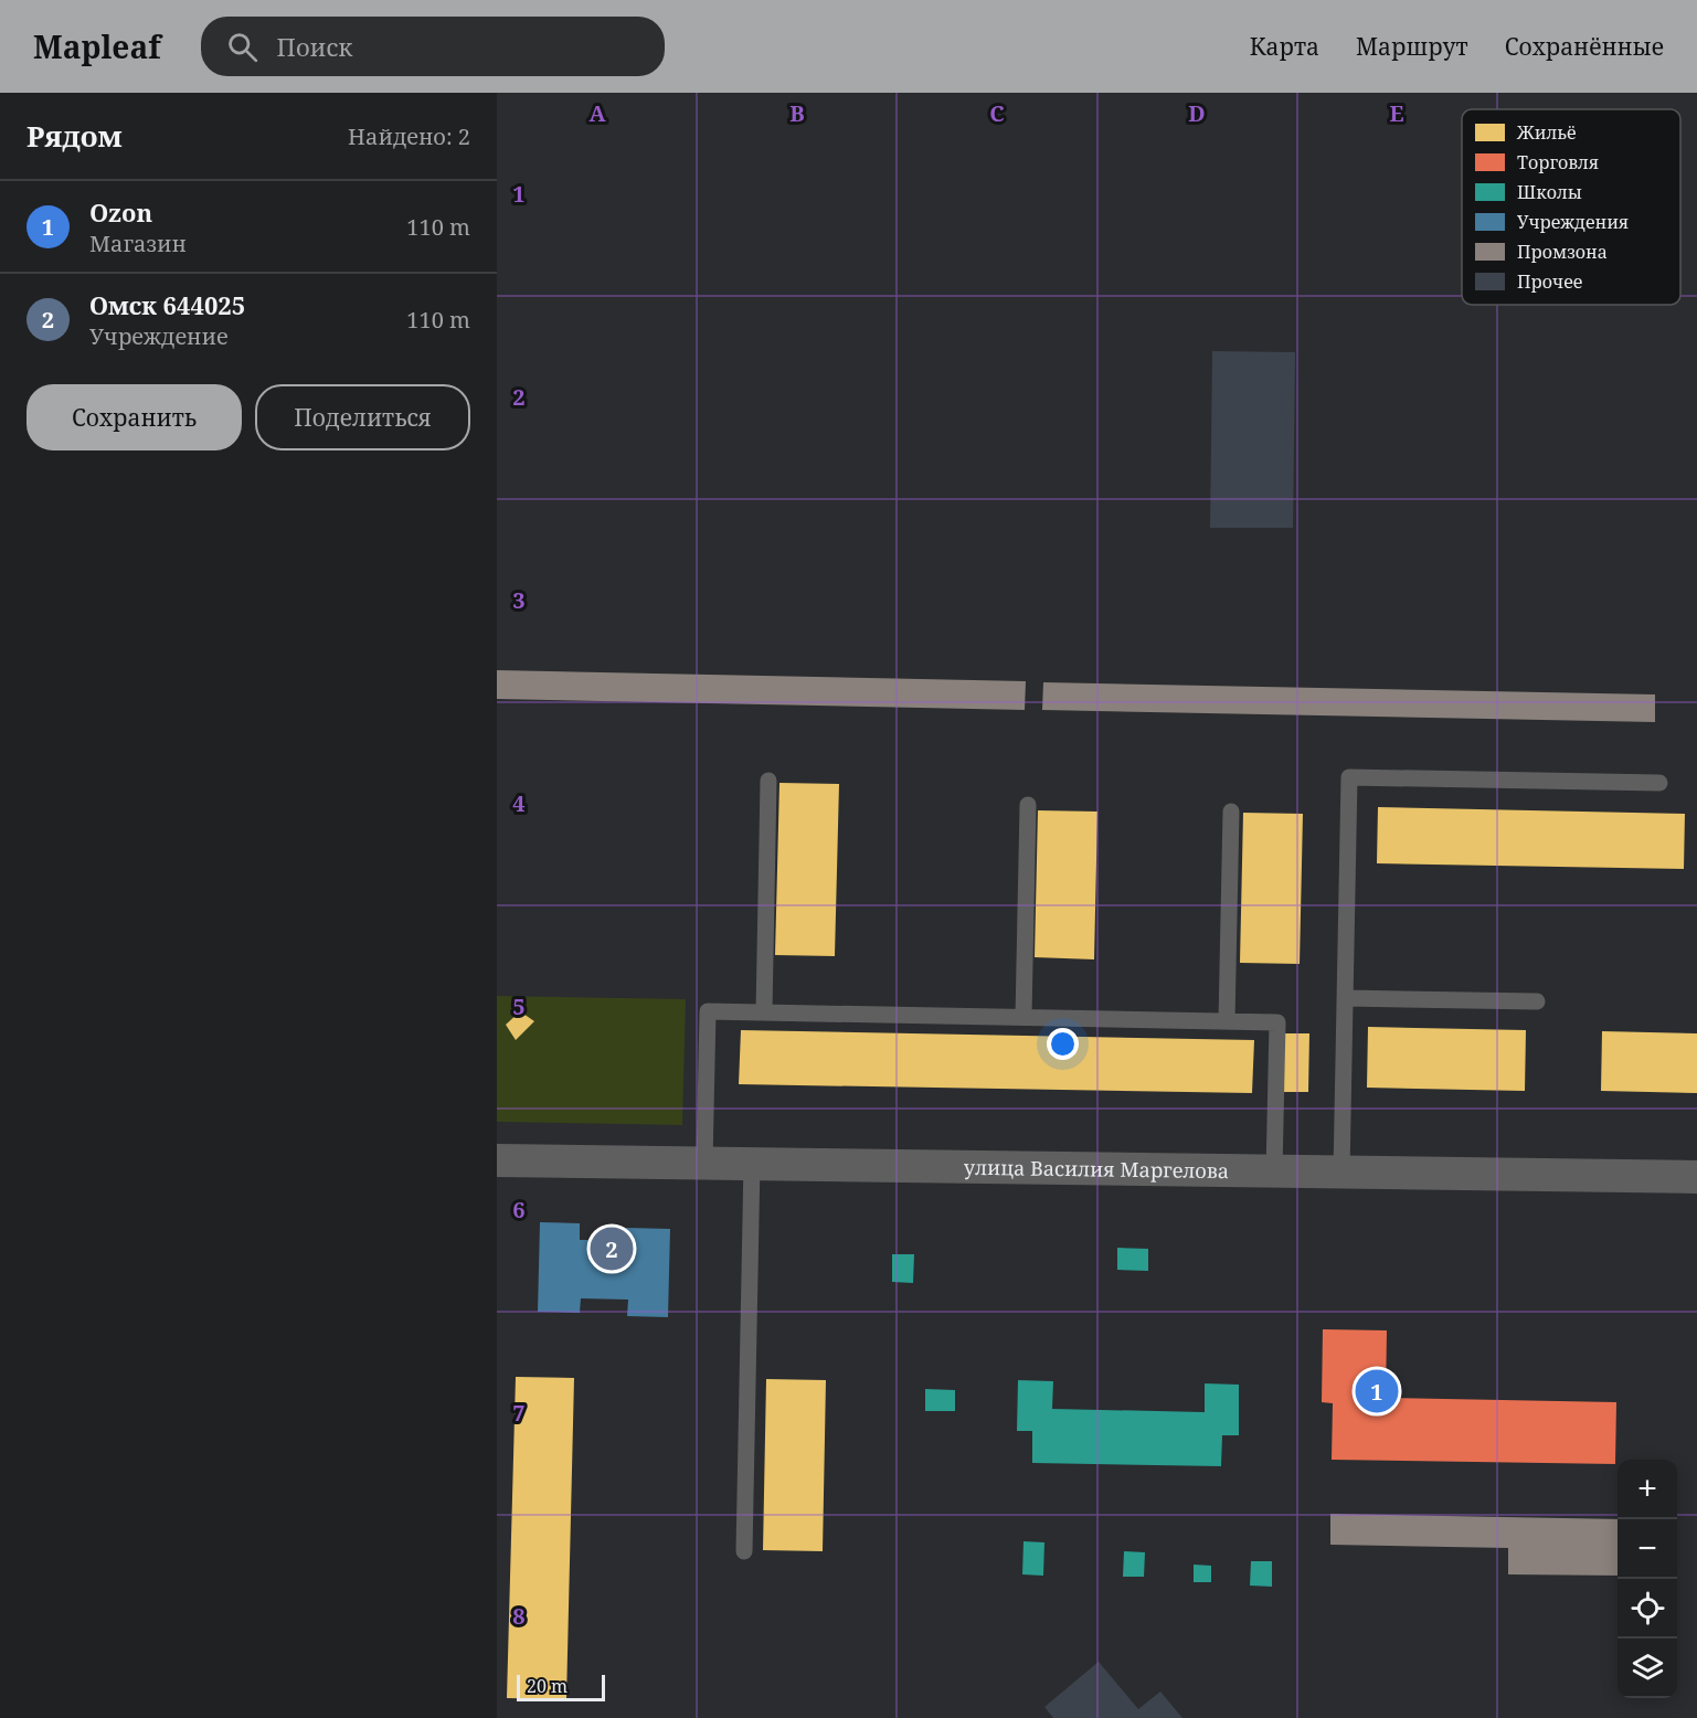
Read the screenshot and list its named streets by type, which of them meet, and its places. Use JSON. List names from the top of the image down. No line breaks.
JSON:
{"streets":{"street":["улица Василия Маргелова"]},"legend":["Жильё","Торговля","Школы","Учреждения","Промзона","Прочее"],"scale_bar":"20 m","page":{"header":"Mapleaf","search":"Поиск","nav":["Карта","Маршрут","Сохранённые"],"heading":["Рядом","Найдено: 2"],"list":[{"mark":"1","name":"Ozon","note":"Магазин","value":"110 m"},{"mark":"2","name":"Омск 644025","note":"Учреждение","value":"110 m"}],"buttons":["Сохранить","Поделиться"],"pins":["2","1"],"map_buttons":["+","−"],"scale":"20 m"},"grid":{"columns":["A","B","C","D","E"],"rows":["1","2","3","4","5","6","7","8"]}}
